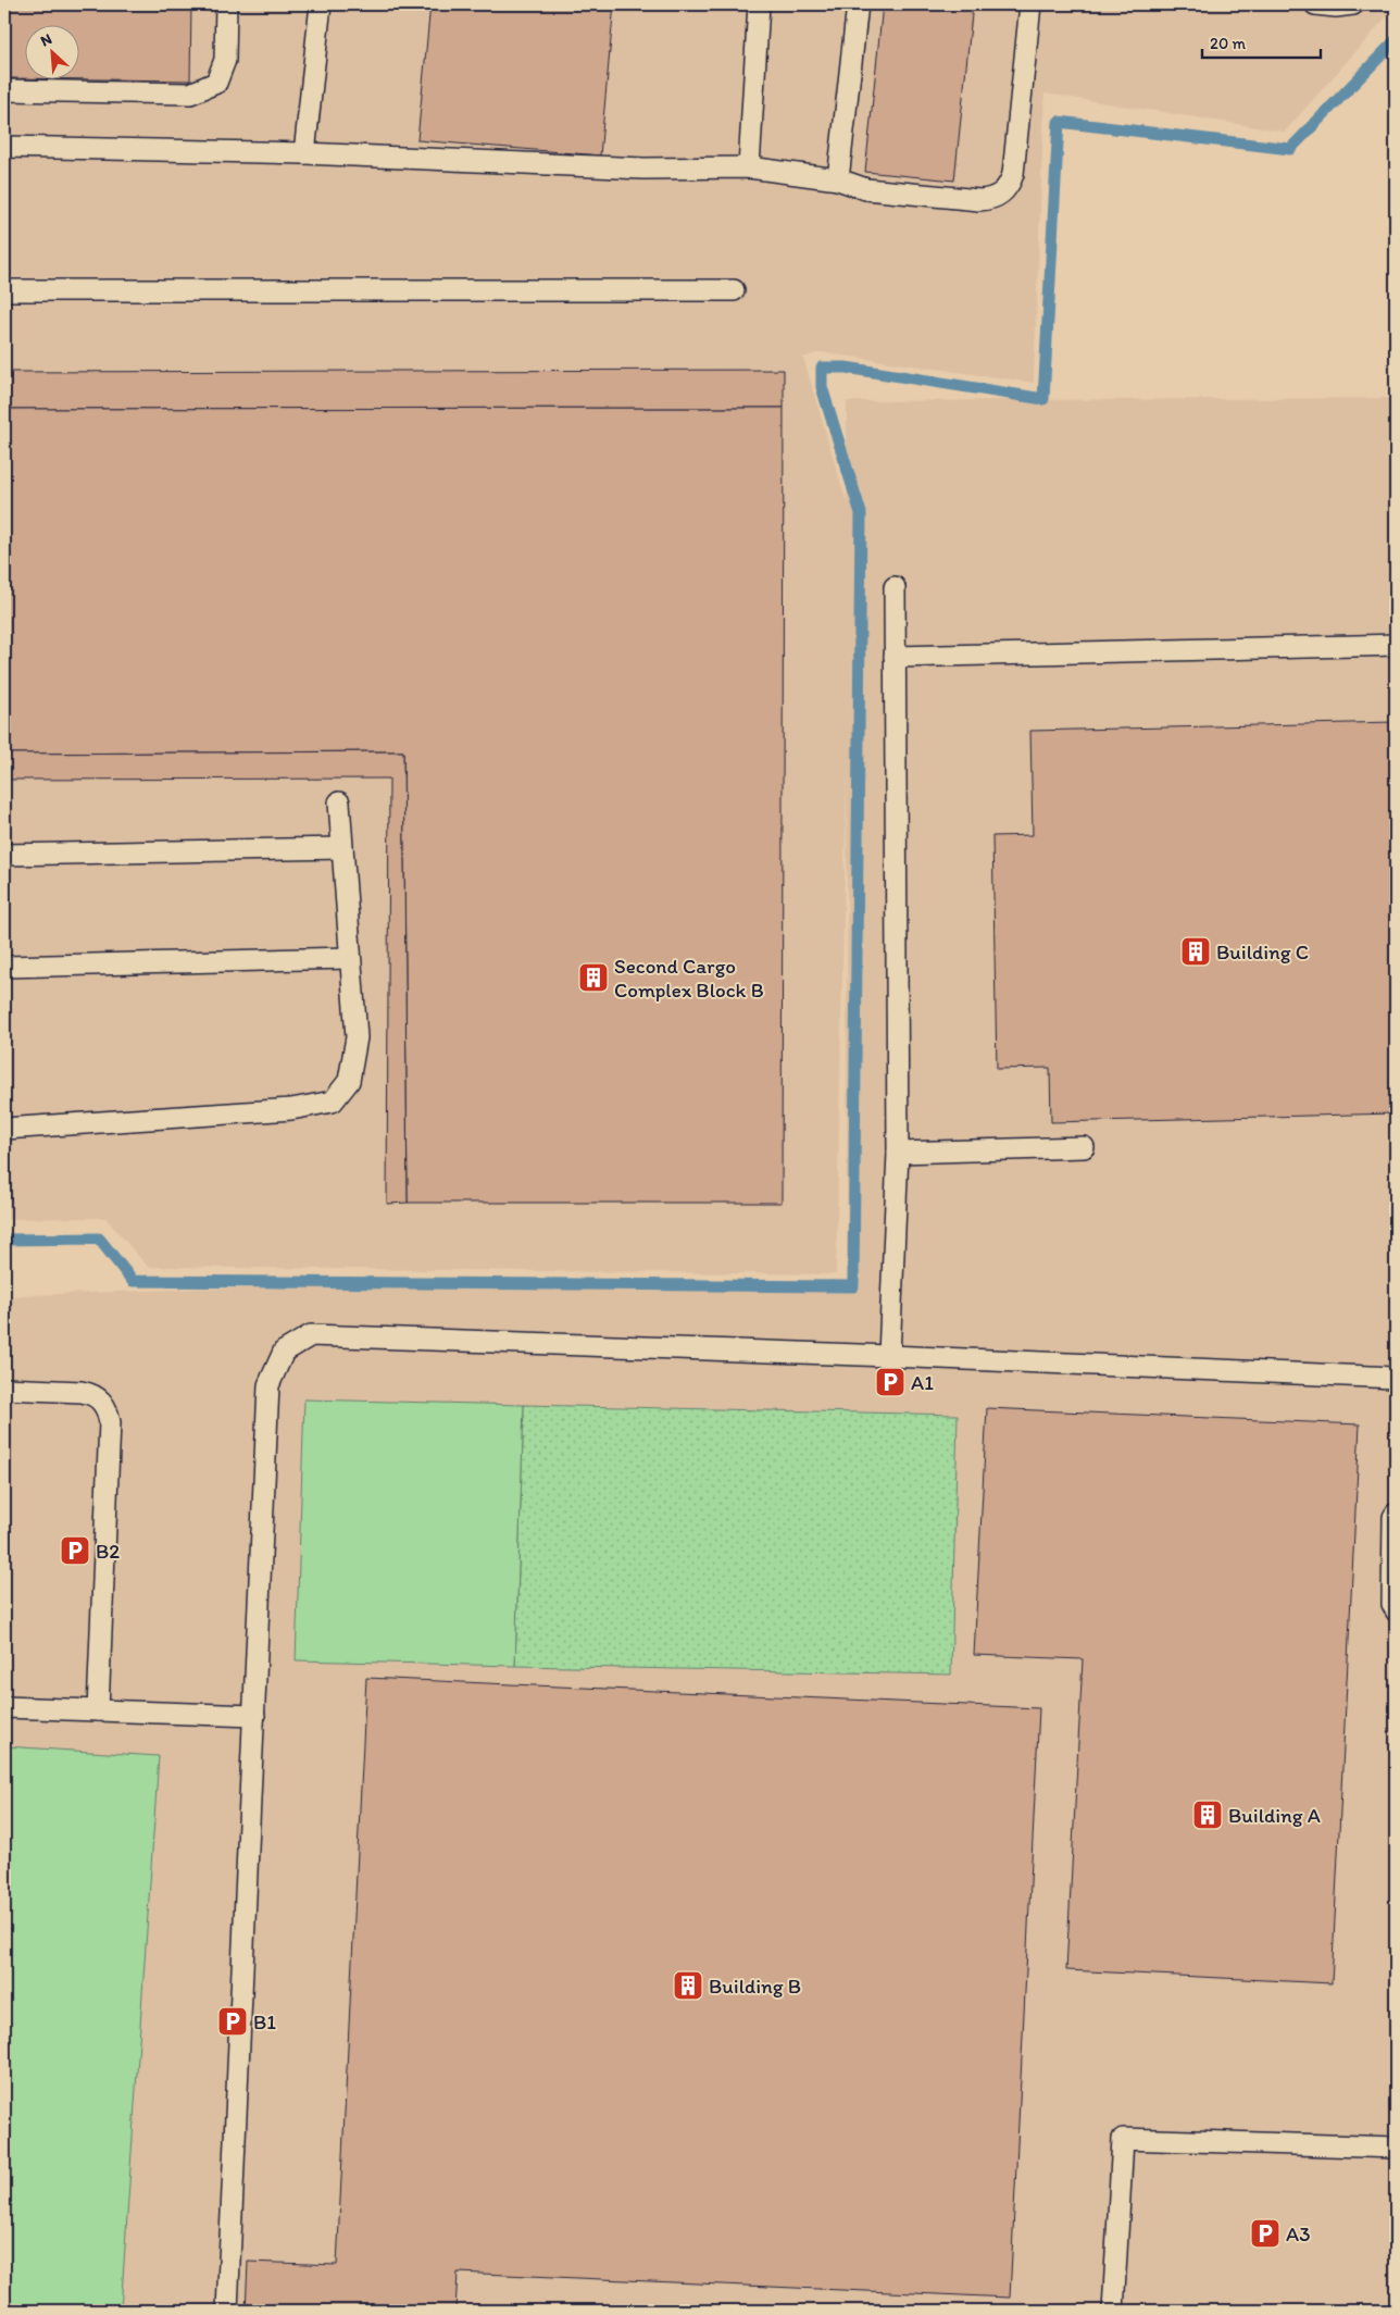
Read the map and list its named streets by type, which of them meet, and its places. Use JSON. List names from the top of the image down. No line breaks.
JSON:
{"places":{"building":["Building C","Second Cargo Complex Block B","Building A","Building B"],"parking":["A1","B2","B1","A3"]},"scale_bar":"20 m","north":"top left"}
